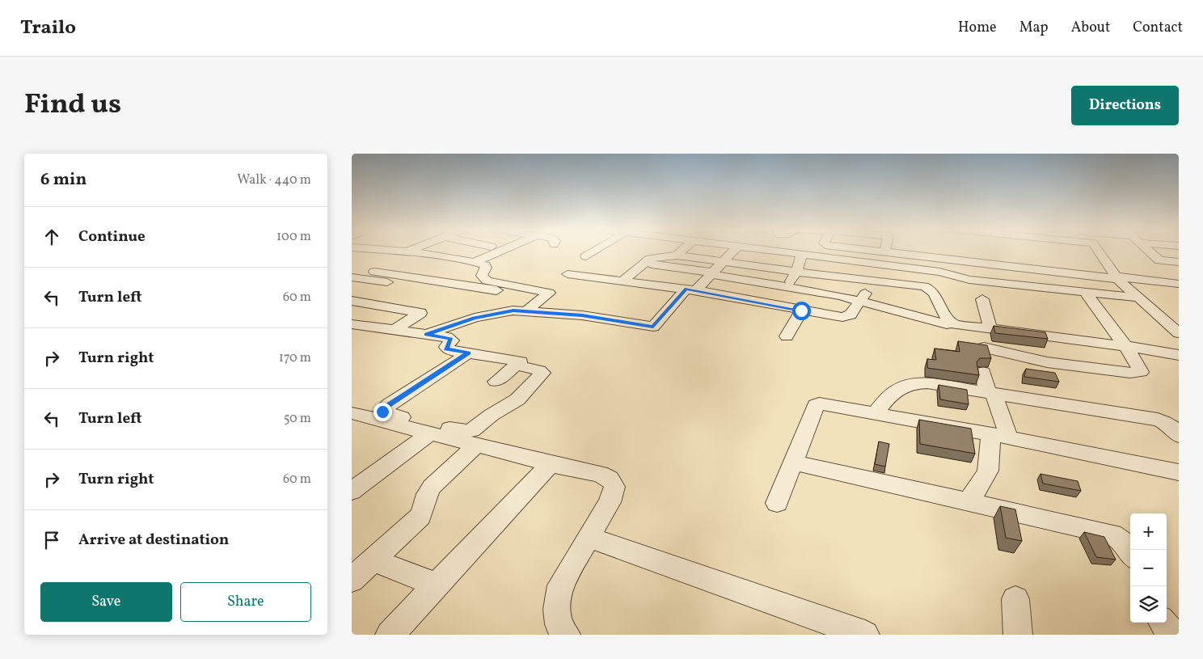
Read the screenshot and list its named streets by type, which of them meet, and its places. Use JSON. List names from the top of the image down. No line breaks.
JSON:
{"page":{"header":"Trailo","nav":["Home","Map","About","Contact"],"title":"Find us","buttons":["Directions",["Save","Share"]],"heading":["6 min","Walk · 440 m"],"list":[["Continue","100 m"],["Turn left","60 m"],["Turn right","170 m"],["Turn left","50 m"],["Turn right","60 m"],"Arrive at destination"],"map_buttons":["+","−"]}}
